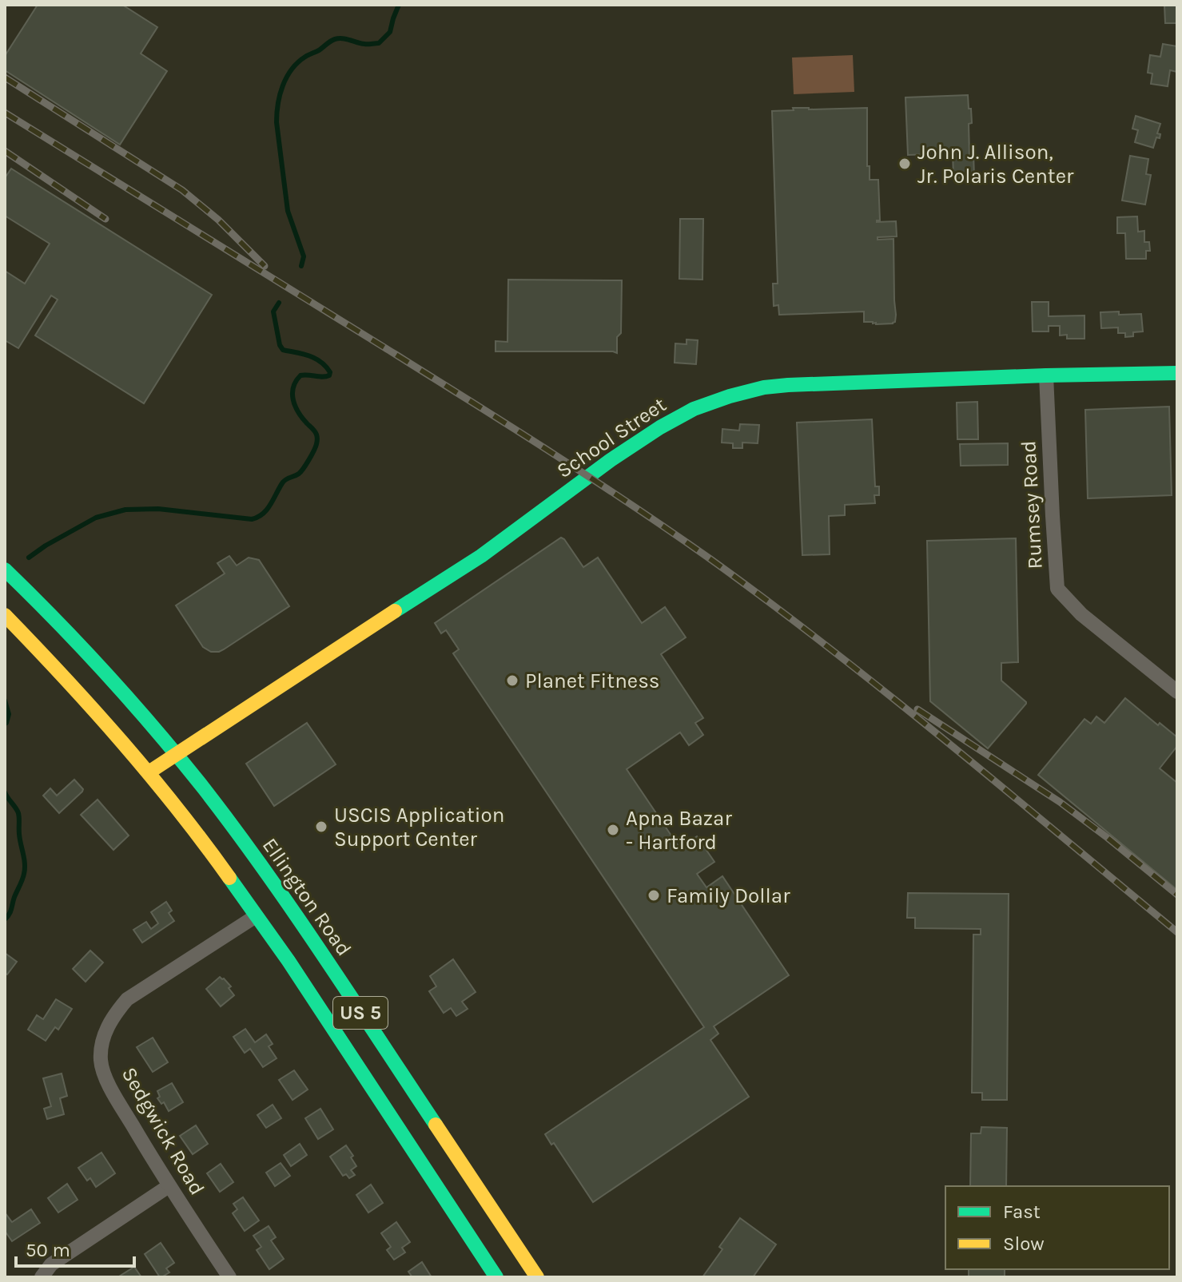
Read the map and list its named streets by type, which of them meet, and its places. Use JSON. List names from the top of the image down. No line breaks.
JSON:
{"streets":{"main road":["School Street","Ellington Road","US 5"],"street":["Rumsey Road","Sedgwick Road"]},"crossings":[["School Street","Rumsey Road"],["School Street","Ellington Road"],["Ellington Road","Sedgwick Road"]],"places":["John J. Allison, Jr. Polaris Center","Planet Fitness","USCIS Application Support Center","Apna Bazar - Hartford","Family Dollar"],"legend":["Fast","Slow"],"scale_bar":"50 m"}
